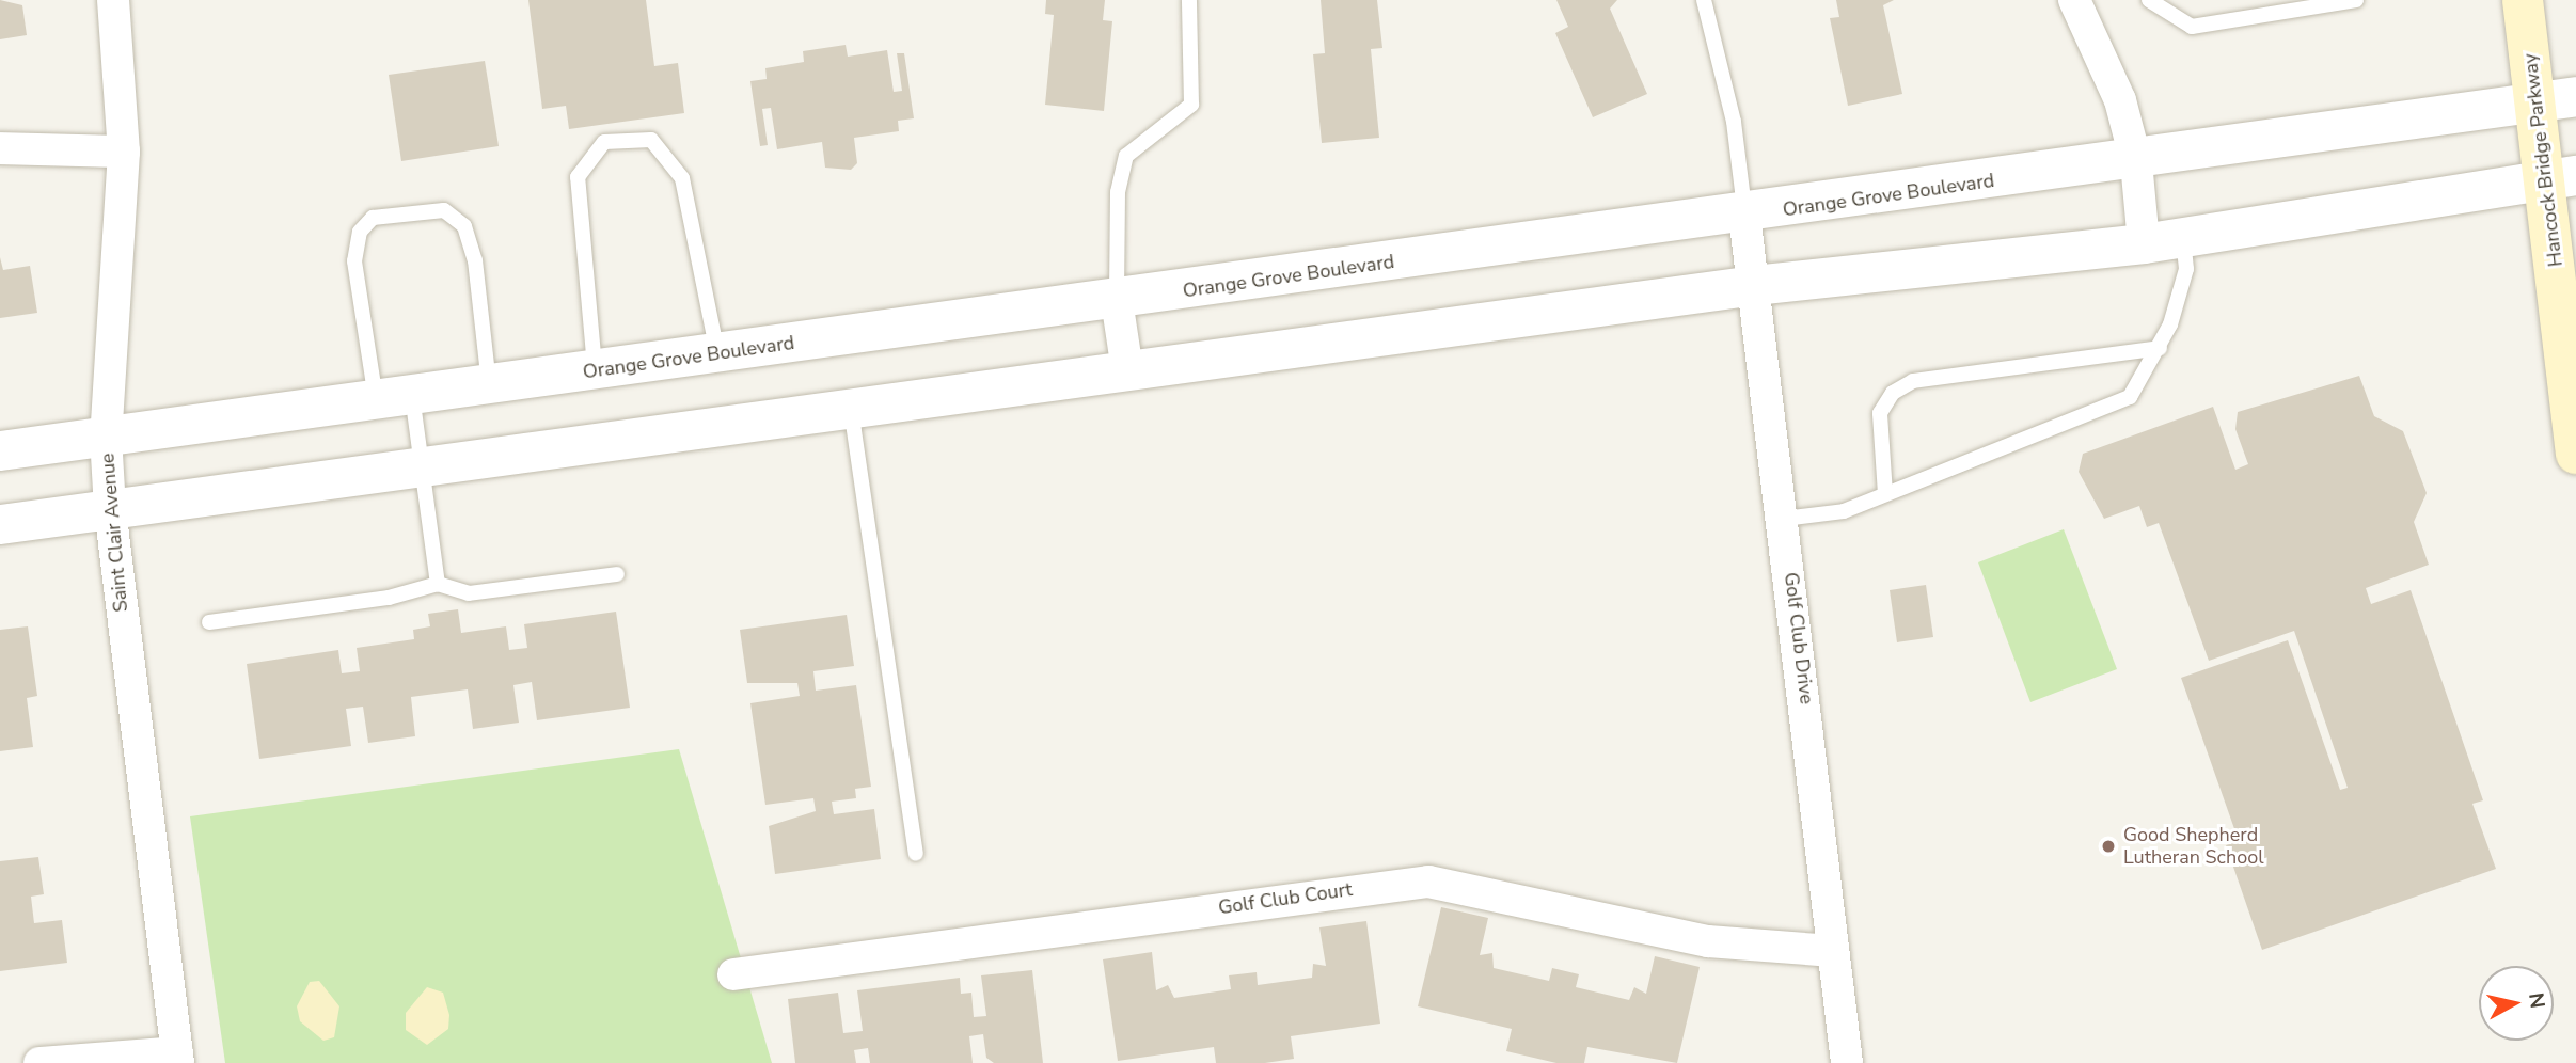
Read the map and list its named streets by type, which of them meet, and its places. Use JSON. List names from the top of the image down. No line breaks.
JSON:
{"streets":{"main road":["Hancock Bridge Parkway"],"street":["Orange Grove Boulevard","Saint Clair Avenue","Golf Club Drive","Golf Club Court"]},"crossings":[["Hancock Bridge Parkway","Orange Grove Boulevard"],["Orange Grove Boulevard","Saint Clair Avenue"],["Orange Grove Boulevard","Golf Club Drive"],["Golf Club Drive","Golf Club Court"]],"places":["Good Shepherd Lutheran School"],"north":"right"}
